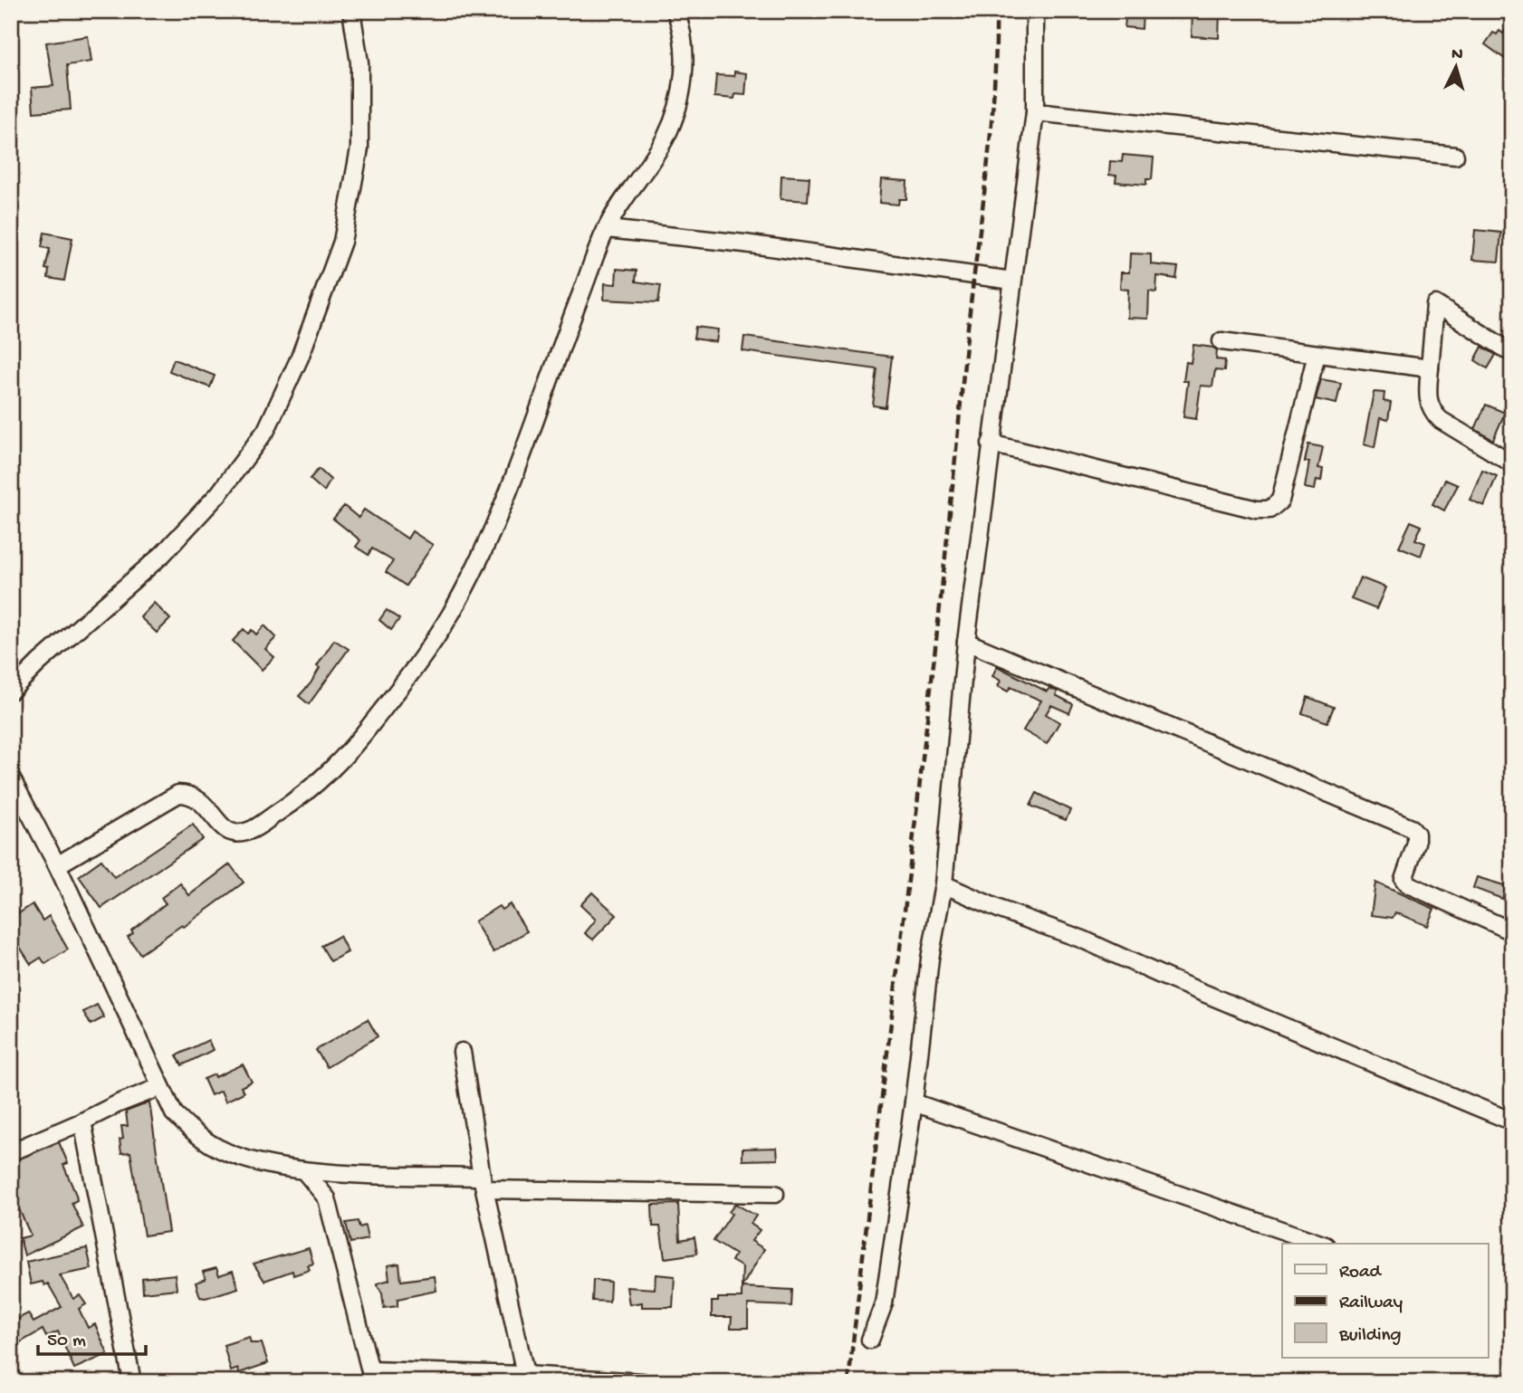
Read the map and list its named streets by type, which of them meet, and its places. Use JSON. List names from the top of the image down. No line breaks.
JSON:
{"legend":["Road","Railway","Building"],"scale_bar":"50 m","north":"top"}
